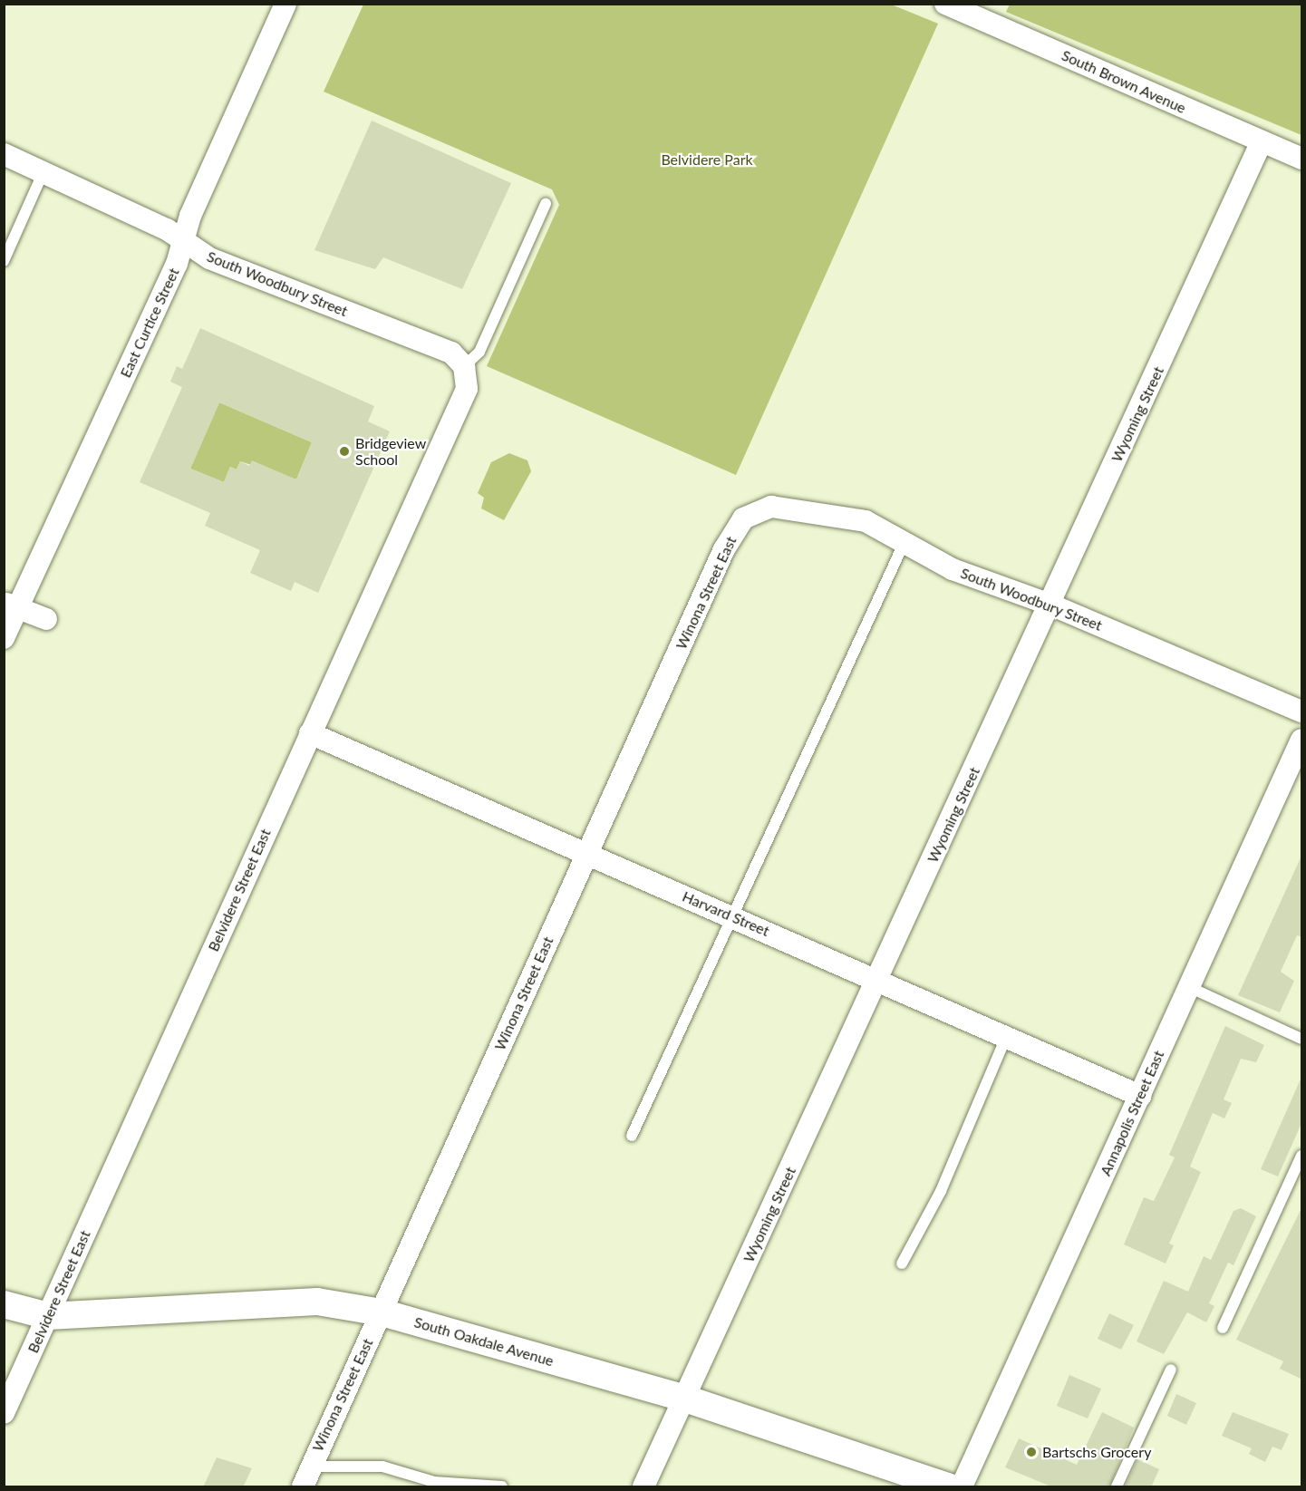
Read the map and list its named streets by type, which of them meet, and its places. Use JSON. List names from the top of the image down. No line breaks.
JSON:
{"streets":{"street":["South Brown Avenue","South Woodbury Street","East Curtice Street","Wyoming Street","Winona Street East","Belvidere Street East","Harvard Street","Annapolis Street East","South Oakdale Avenue"]},"crossings":[["South Brown Avenue","Wyoming Street"],["South Woodbury Street","East Curtice Street"],["South Woodbury Street","Wyoming Street"],["South Woodbury Street","Winona Street East"],["South Woodbury Street","Belvidere Street East"],["Wyoming Street","Harvard Street"],["Wyoming Street","South Oakdale Avenue"],["Winona Street East","Harvard Street"],["Winona Street East","South Oakdale Avenue"],["Belvidere Street East","Harvard Street"],["Belvidere Street East","South Oakdale Avenue"],["Harvard Street","Annapolis Street East"]],"parks":["Belvidere Park"],"places":["Bridgeview School","Bartschs Grocery"]}
